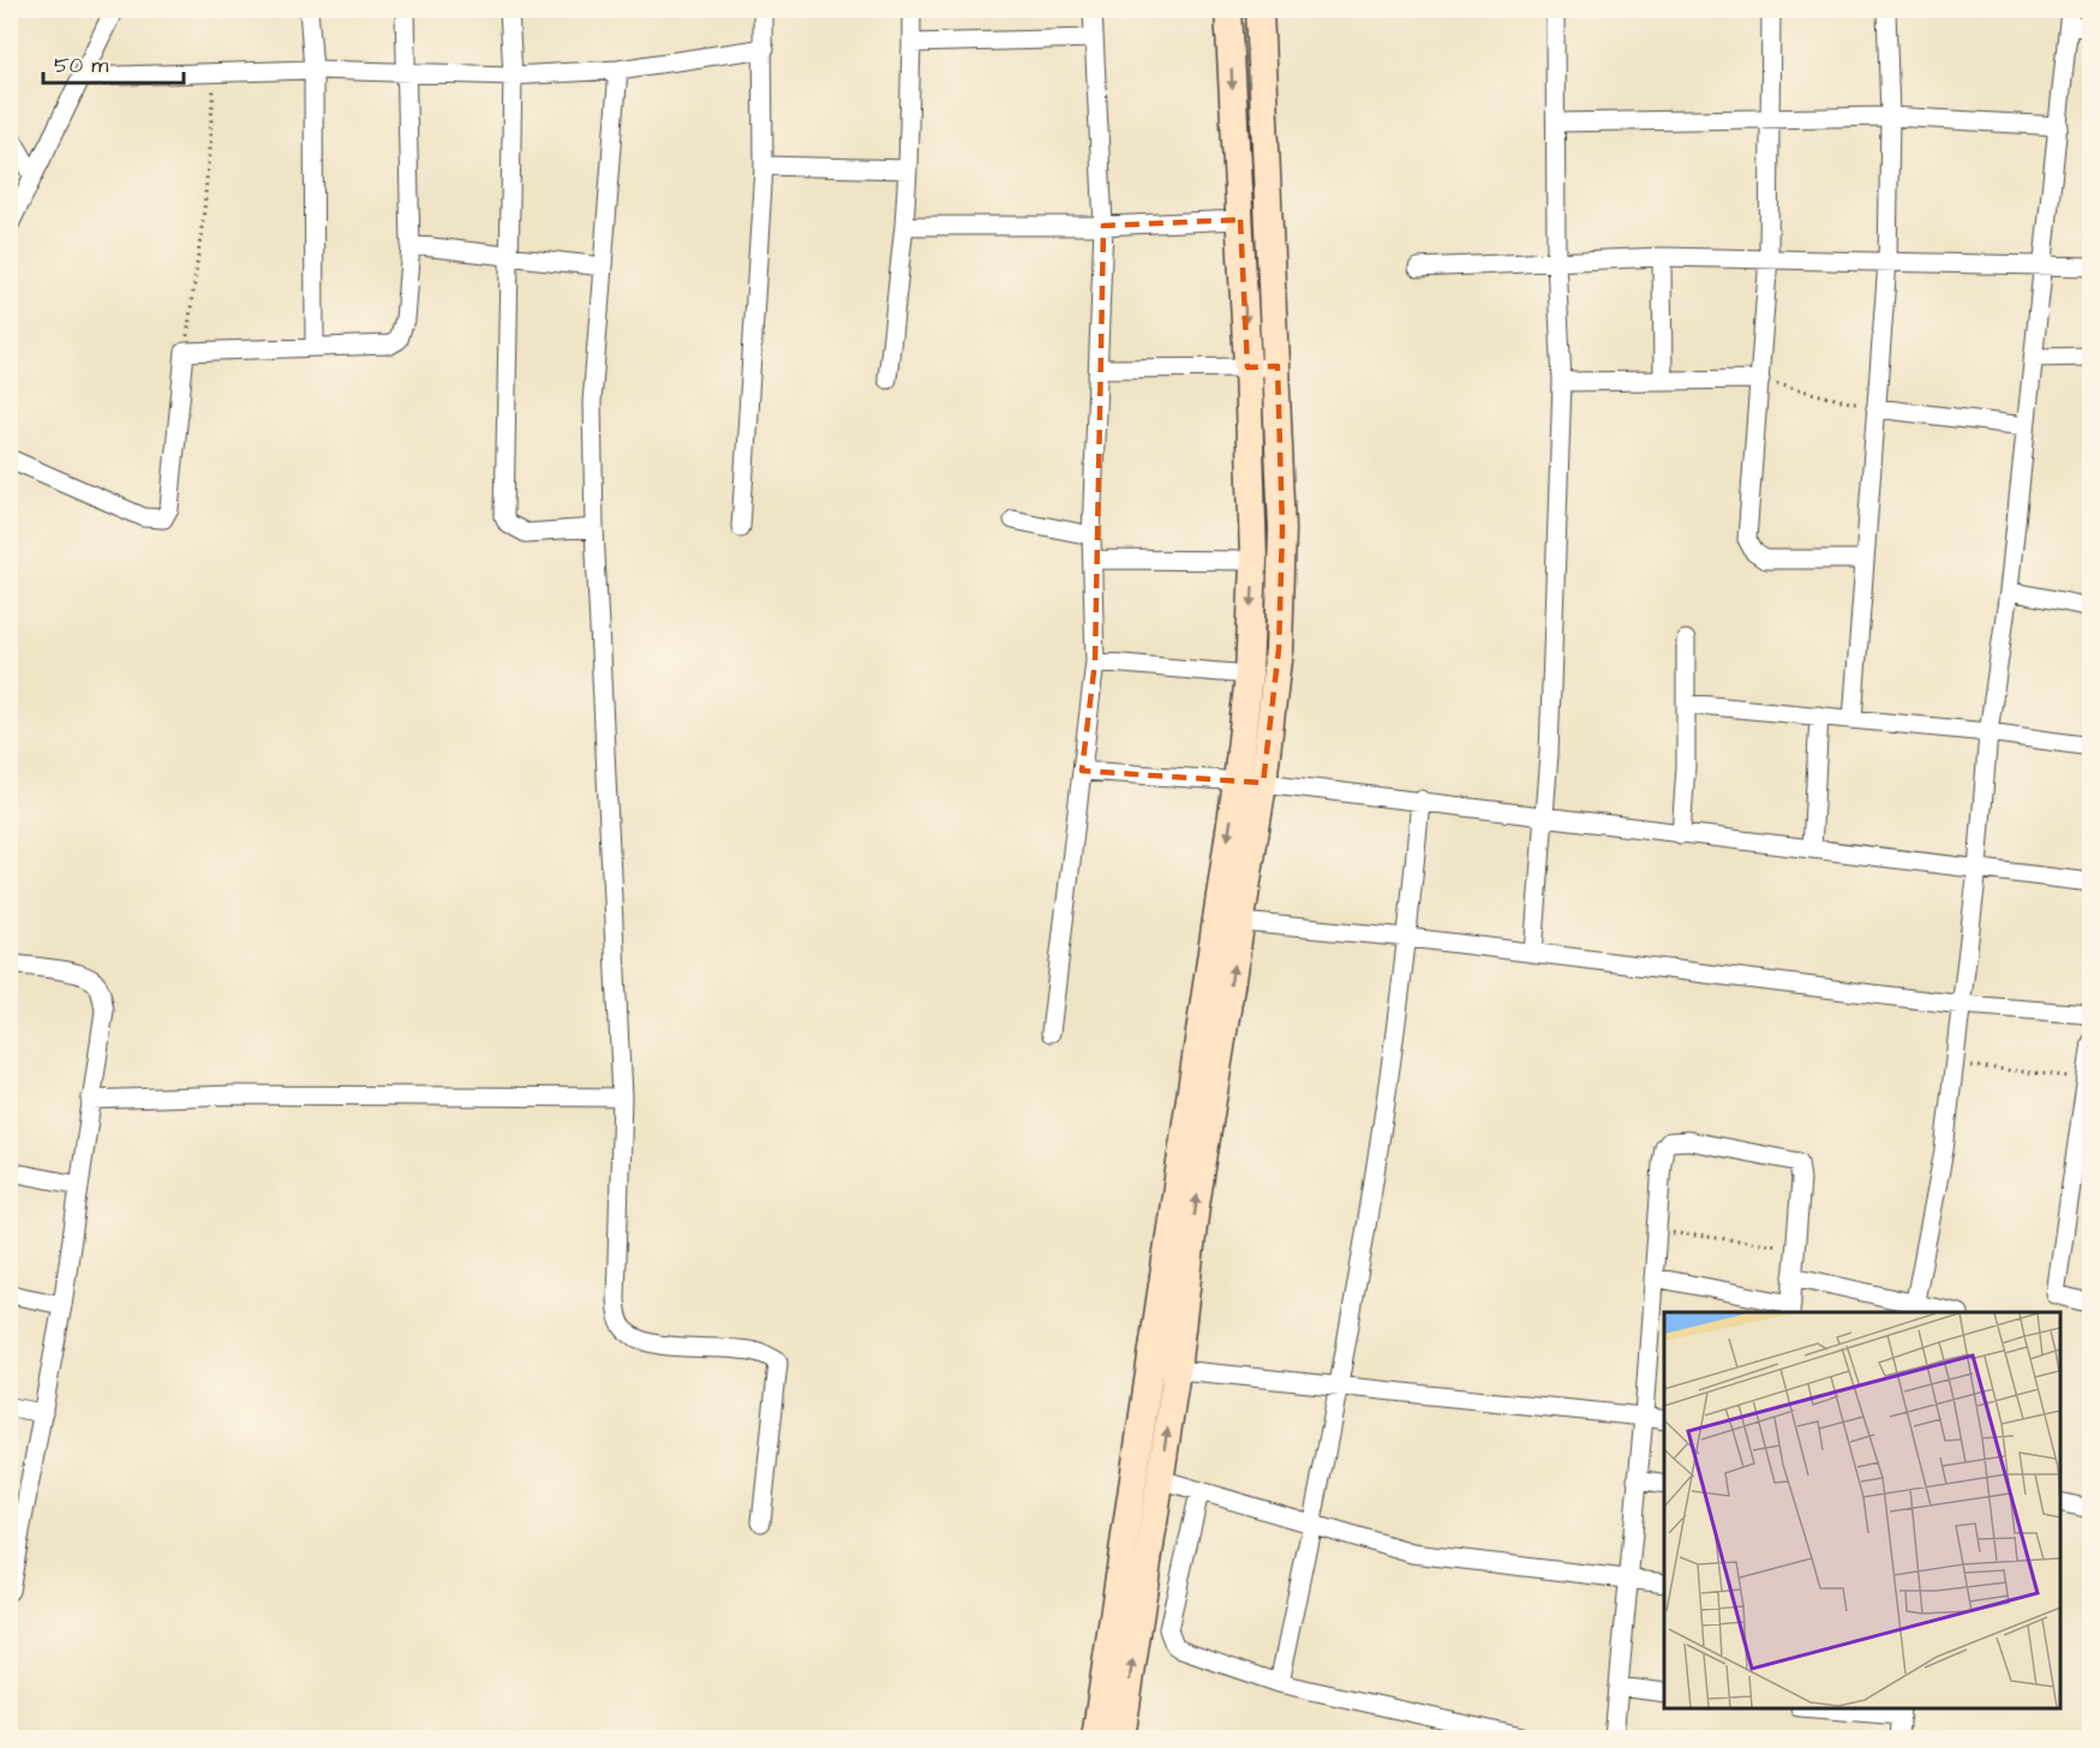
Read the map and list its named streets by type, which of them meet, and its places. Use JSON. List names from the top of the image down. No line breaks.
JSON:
{"scale_bar":"50 m"}
